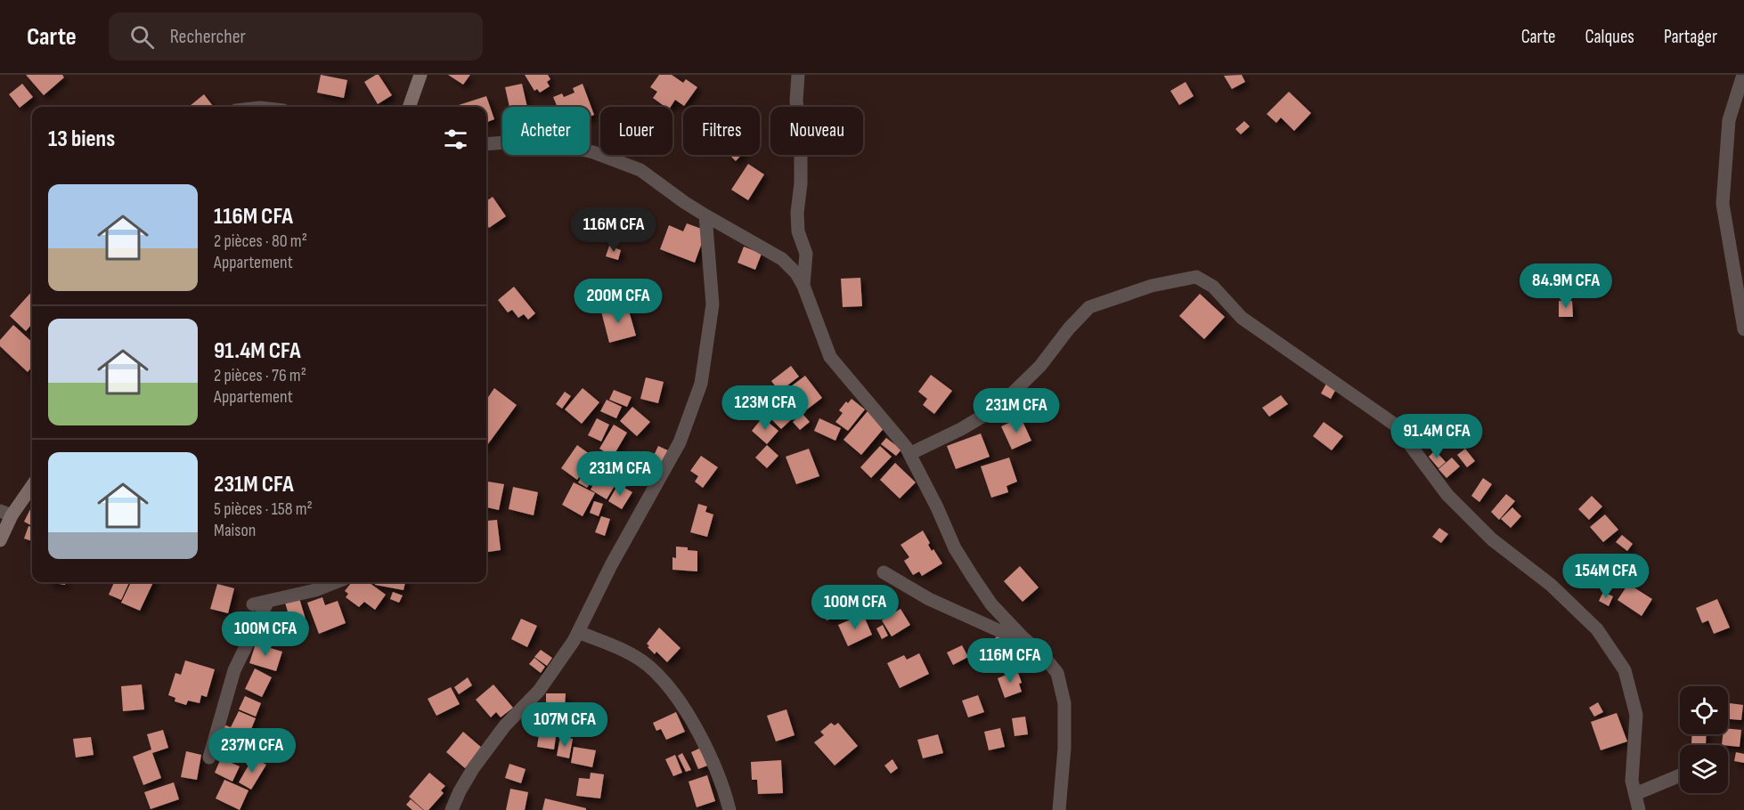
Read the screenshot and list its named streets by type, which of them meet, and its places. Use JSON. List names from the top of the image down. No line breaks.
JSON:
{"page":{"header":"Carte","search":"Rechercher","nav":["Carte","Calques","Partager"],"chip":["Acheter","Louer","Filtres","Nouveau"],"heading":"13 biens","list":[{"name":"116M CFA","note":"2 pièces · 80 m² · Appartement"},{"name":"91.4M CFA","note":"2 pièces · 76 m² · Appartement"},{"name":"231M CFA","note":"5 pièces · 158 m² · Maison"}],"price":["116M CFA","84.9M CFA","200M CFA","123M CFA","231M CFA","91.4M CFA","231M CFA","154M CFA","100M CFA","100M CFA","116M CFA","107M CFA","237M CFA"]}}
